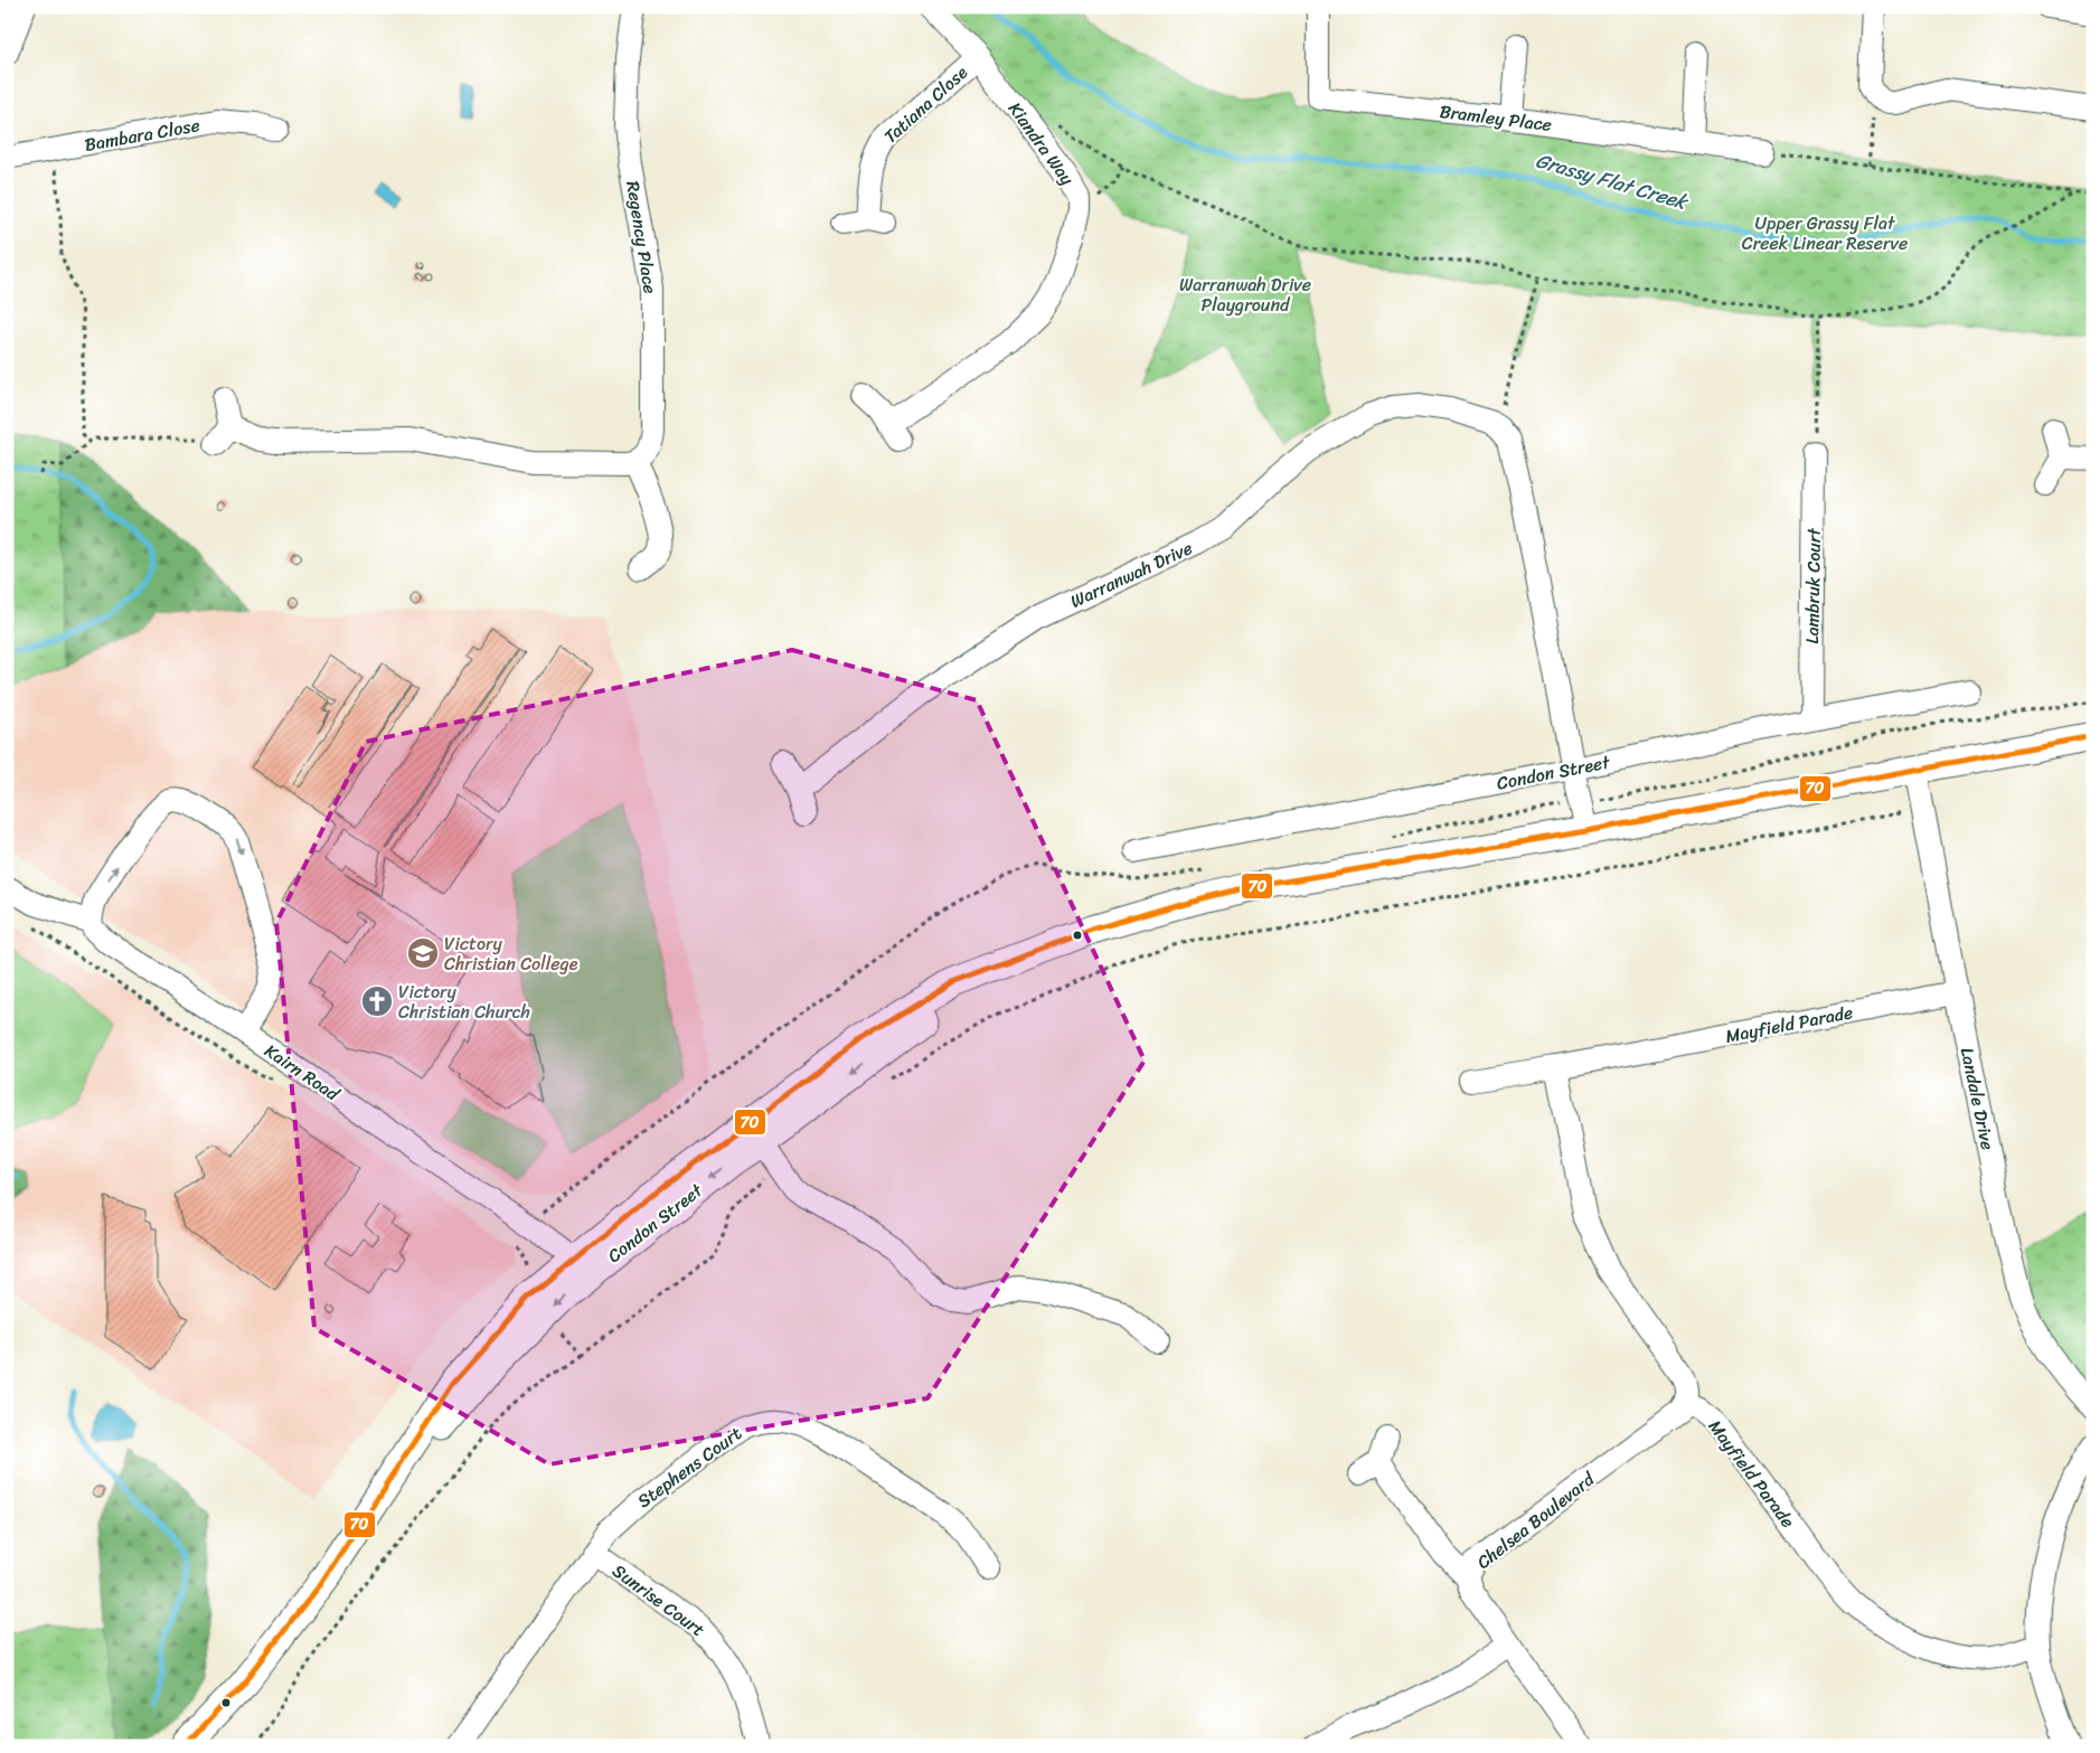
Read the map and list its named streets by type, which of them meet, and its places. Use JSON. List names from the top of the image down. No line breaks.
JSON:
{"streets":{"main road":["Condon Street"],"street":["Tatiana Close","Bramley Place","Bambara Close","Kiandra Way","Regency Place","Warranwah Drive","Lambruk Court","Mayfield Parade","Kairn Road","Landale Drive","Stephens Court","Chelsea Boulevard","Sunrise Court"]},"crossings":[["Tatiana Close","Kiandra Way"],["Lambruk Court","Condon Street"],["Condon Street","Kairn Road"],["Condon Street","Landale Drive"],["Mayfield Parade","Landale Drive"],["Mayfield Parade","Chelsea Boulevard"],["Stephens Court","Sunrise Court"]],"water":["Grassy Flat Creek"],"parks":["Upper Grassy Flat Creek Linear Reserve","Warranwah Drive Playground"],"places":{"school or university":["Victory Christian College"],"church":["Victory Christian Church"]},"lines":["transit line 70"]}
